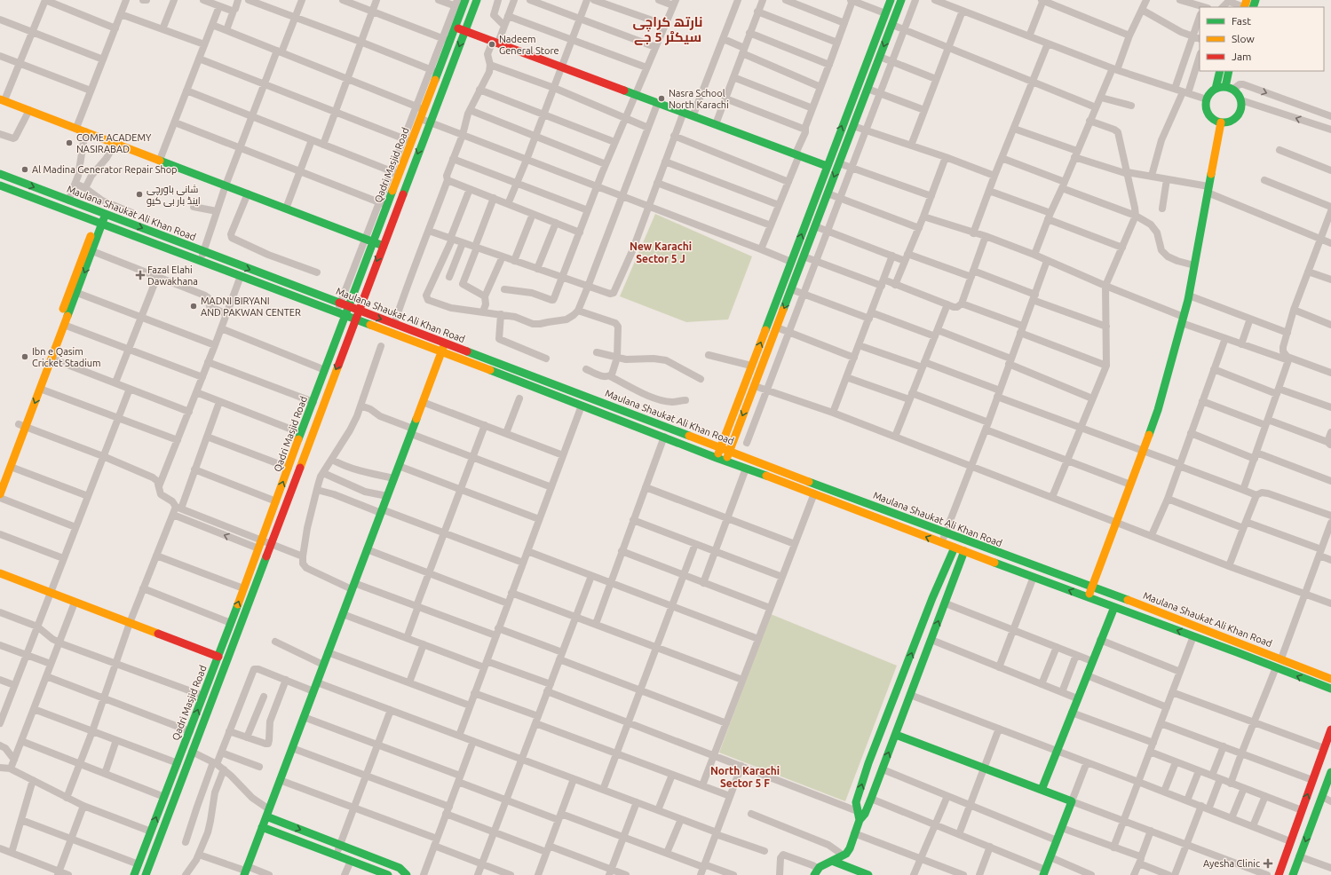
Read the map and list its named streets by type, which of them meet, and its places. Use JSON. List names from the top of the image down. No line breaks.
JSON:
{"streets":{"street":["Qadri Masjid Road","Maulana Shaukat Ali Khan Road"]},"crossings":[["Qadri Masjid Road","Maulana Shaukat Ali Khan Road"]],"districts":["نارتھ کراچی سیکٹر 5 جے","New Karachi Sector 5 J","North Karachi Sector 5 F"],"places":{"other":["Nadeem General Store","Nasra School North Karachi","COME ACADEMY NASIRABAD","Al Madina Generator Repair Shop","شانی باورچی اینڈ بار بی کیو","MADNI BIRYANI AND PAKWAN CENTER","Ibn e Qasim Cricket Stadium"],"health":["Fazal Elahi Dawakhana","Ayesha Clinic"]},"legend":["Fast","Slow","Jam"]}
